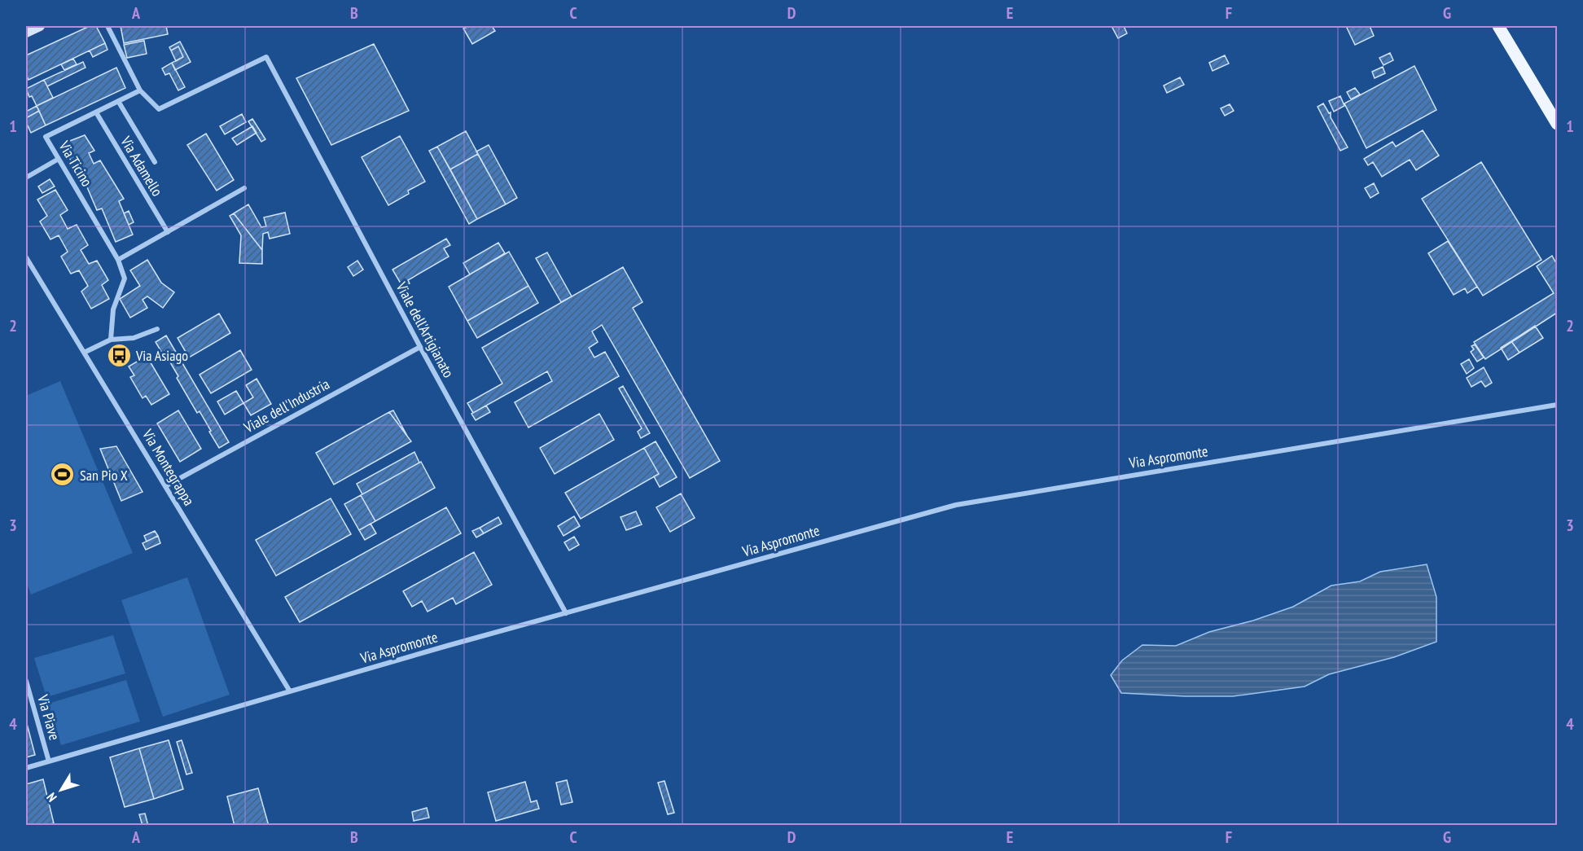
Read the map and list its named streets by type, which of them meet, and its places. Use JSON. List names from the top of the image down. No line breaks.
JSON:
{"streets":{"street":["Via Ticino","Via Adamello","Viale dell'Artigianato","Viale dell'Industria","Via Aspromonte","Via Montegrappa","Via Piave"]},"crossings":[["Via Ticino","Via Adamello"],["Via Ticino","Viale dell'Artigianato"],["Viale dell'Artigianato","Viale dell'Industria"],["Viale dell'Artigianato","Via Aspromonte"],["Viale dell'Industria","Via Montegrappa"],["Via Aspromonte","Via Montegrappa"],["Via Aspromonte","Via Piave"]],"places":{"bus stop":["Via Asiago"],"sports":["San Pio X"]},"north":"bottom left","grid":{"columns":["A","B","C","D","E","F","G"],"rows":["1","2","3","4"]}}
